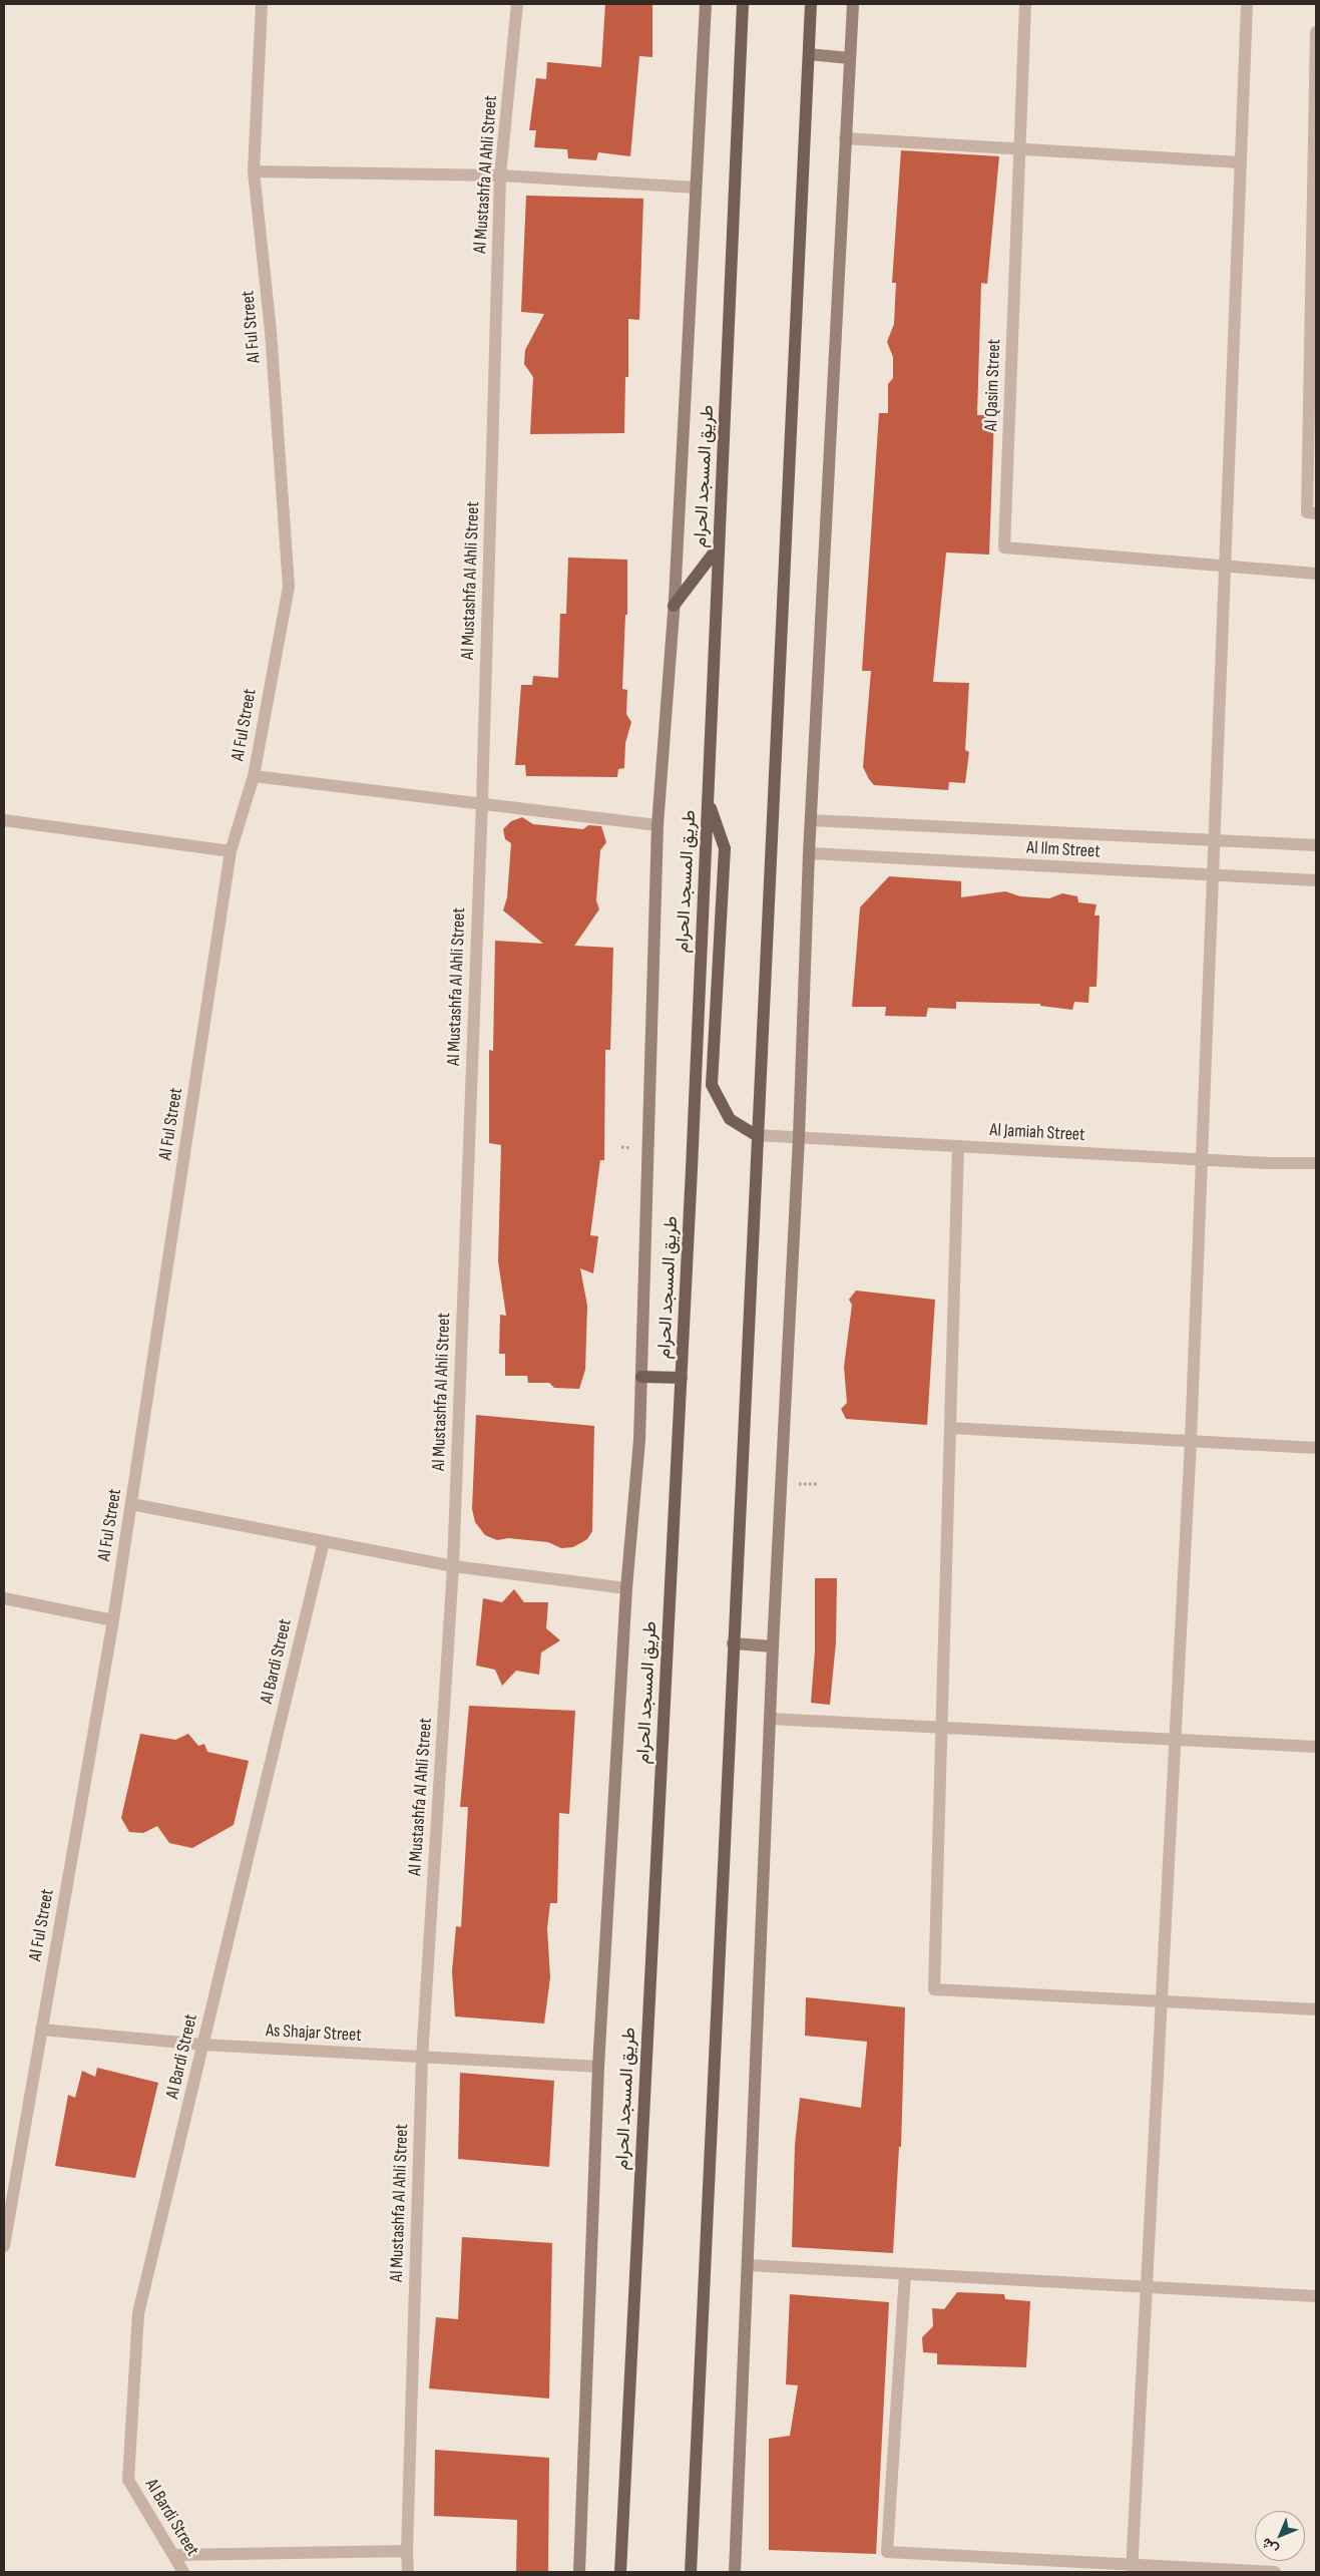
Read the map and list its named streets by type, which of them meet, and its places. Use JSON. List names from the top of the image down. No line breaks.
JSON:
{"streets":{"main road":["طريق المسجد الحرام"],"street":["Al Mustashfa Al Ahli Street","Al Ful Street","Al Qasim Street","Al Ilm Street","Al Jamiah Street","Al Bardi Street","As Shajar Street"]},"crossings":[["Al Mustashfa Al Ahli Street","As Shajar Street"],["Al Ful Street","As Shajar Street"],["Al Bardi Street","As Shajar Street"]],"north":"bottom left"}
